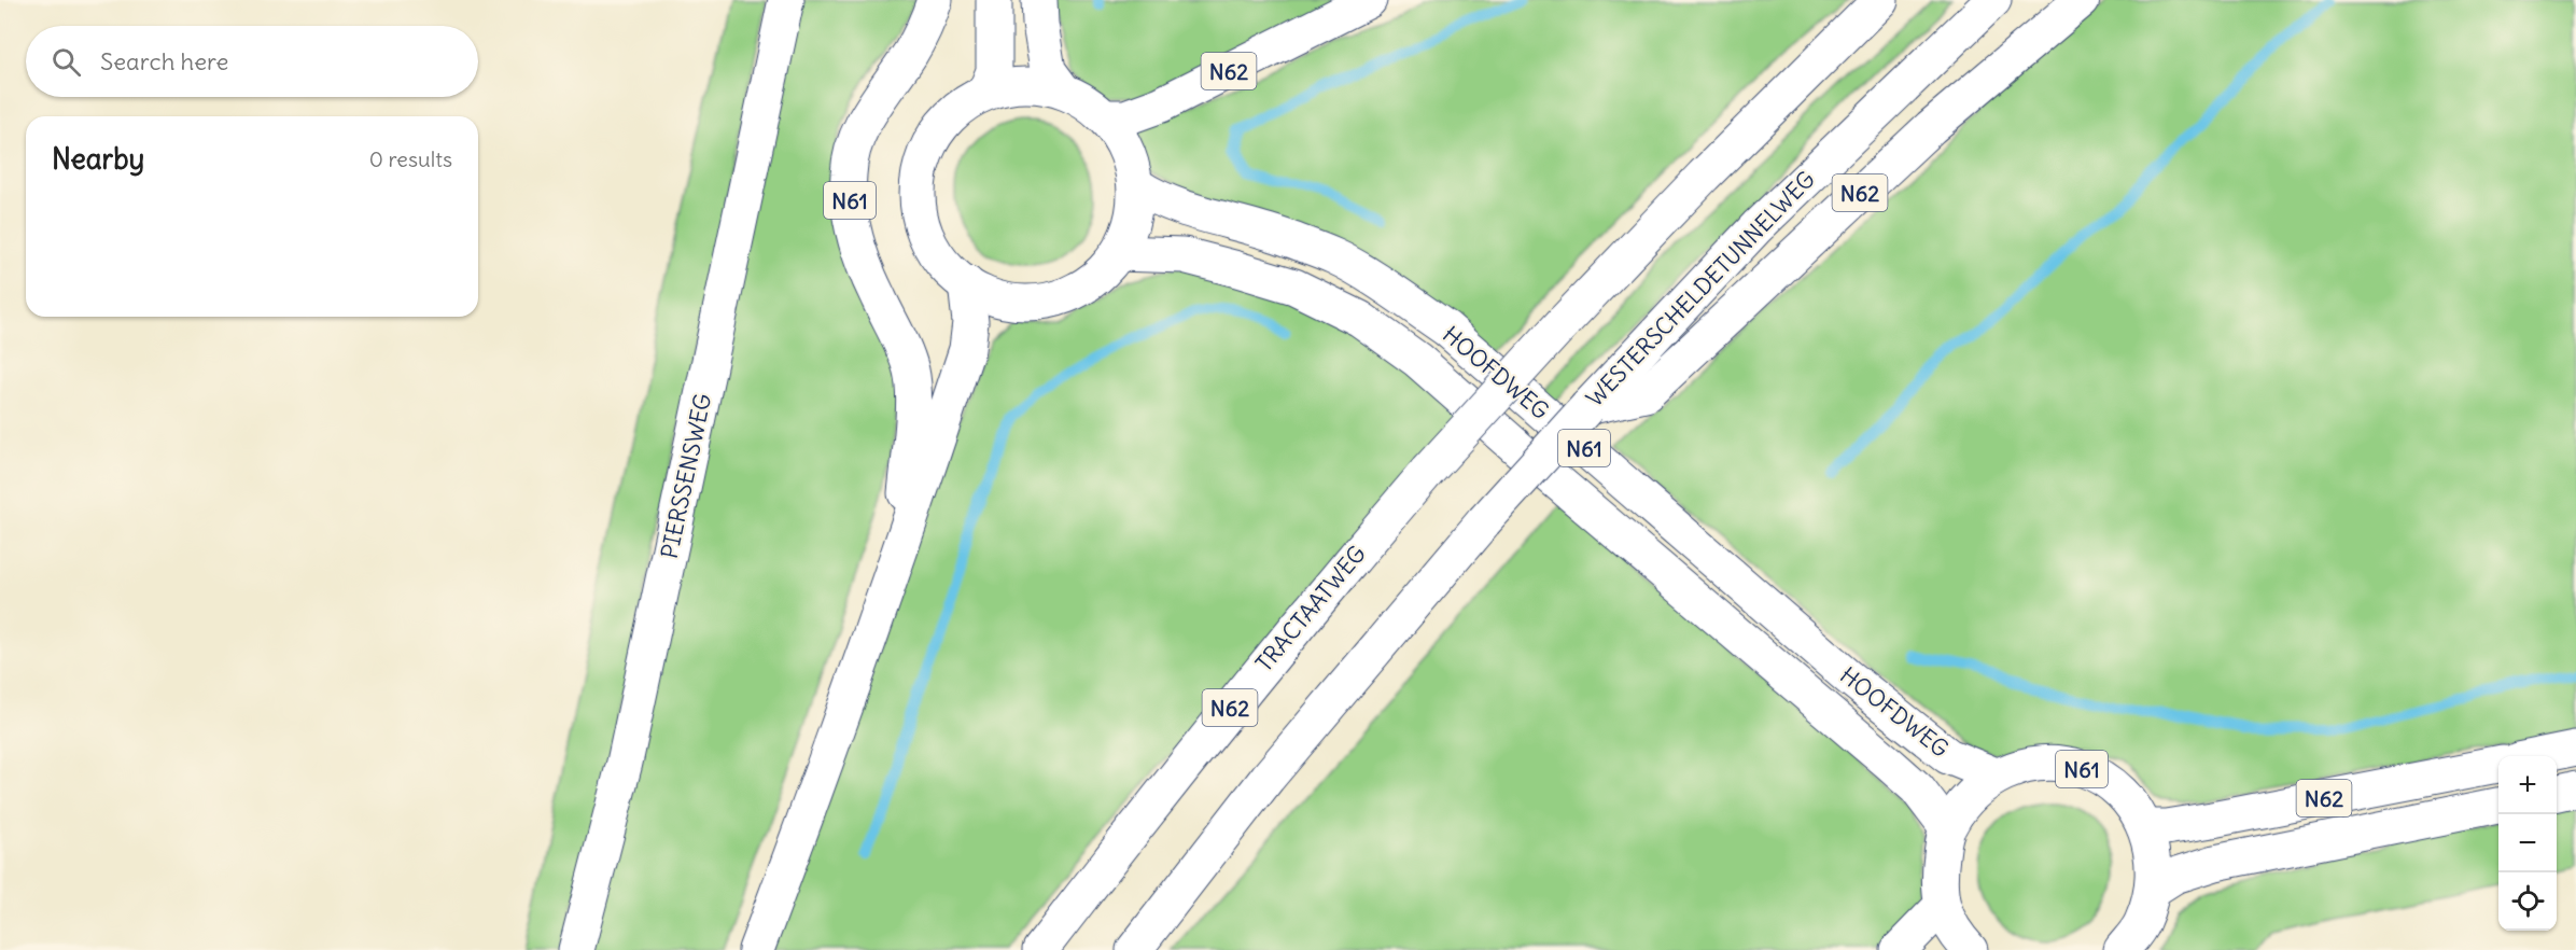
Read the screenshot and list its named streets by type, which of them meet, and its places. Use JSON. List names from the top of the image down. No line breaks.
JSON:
{"streets":{"main road":["N62","N61","WESTERSCHELDETUNNELWEG","HOOFDWEG","PIERSSENSWEG","TRACTAATWEG"]},"crossings":[["N62","N61"],["N62","WESTERSCHELDETUNNELWEG"],["N62","HOOFDWEG"],["N61","HOOFDWEG"]],"page":{"search":"Search here","heading":["Nearby","0 results"],"map_buttons":["+","−"]}}
